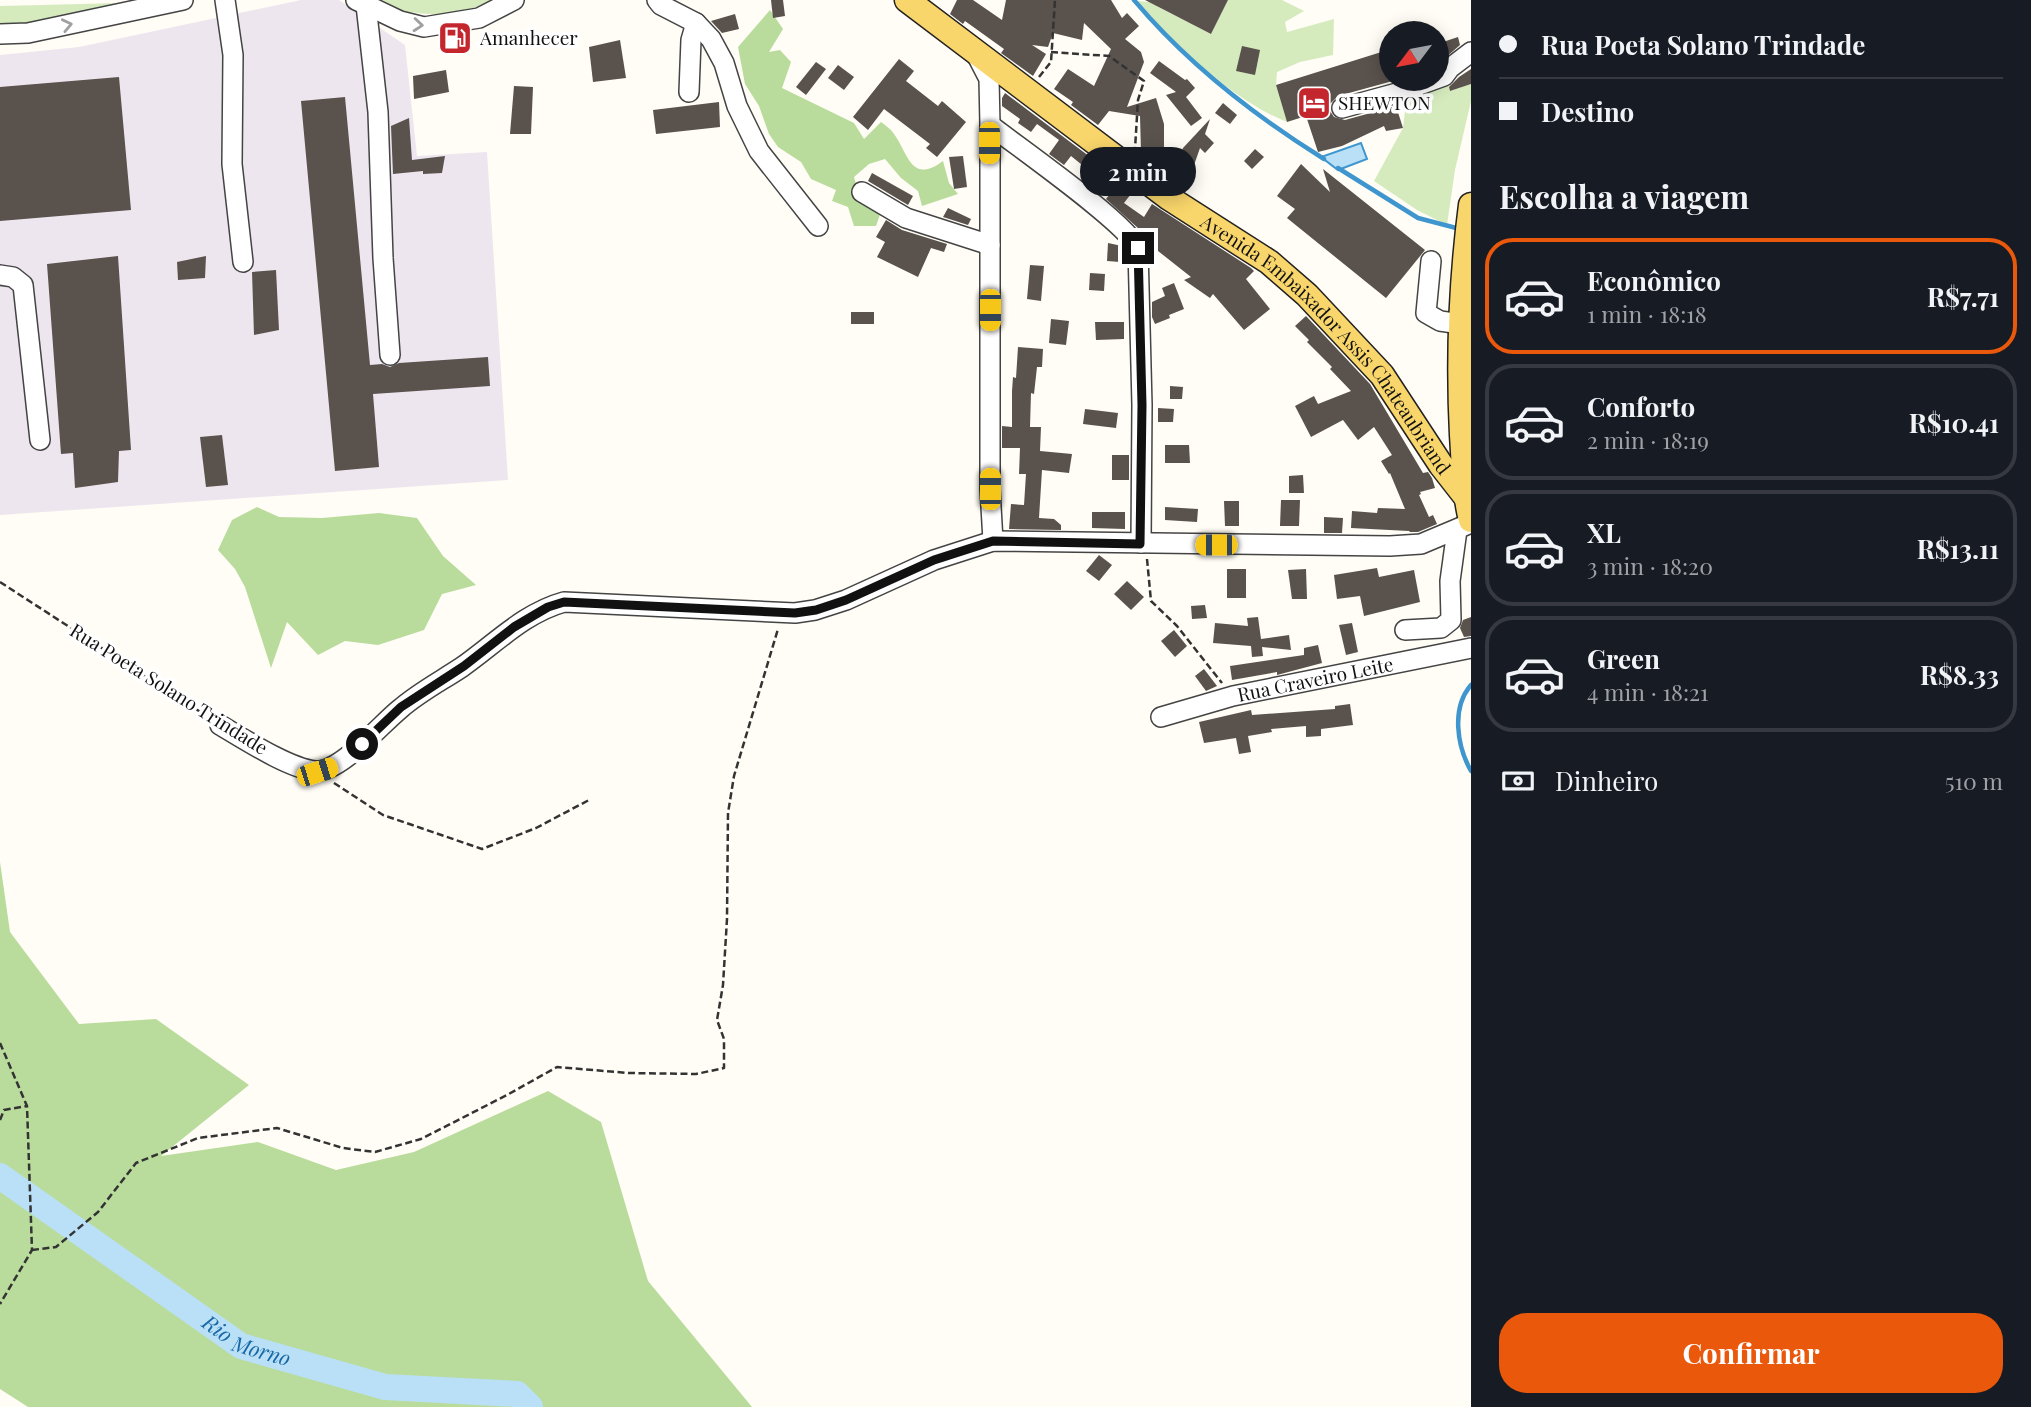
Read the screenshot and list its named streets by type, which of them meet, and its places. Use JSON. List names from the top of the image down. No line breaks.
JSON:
{"streets":{"main road":["Avenida Embaixador Assis Chateaubriand"],"street":["Rua Craveiro Leite","Rua Poeta Solano Trindade"]},"water":["Rio Morno"],"places":{"fuel station":["Amanhecer"],"hotel":["SHEWTON"]},"north":"bottom left","page":{"banner":["Rua Poeta Solano Trindade","Destino"],"bubble":"2 min","heading":"Escolha a viagem","list":[{"name":"Econômico","note":"1 min · 18:18","value":"R$7.71"},{"name":"Conforto","note":"2 min · 18:19","value":"R$10.41"},{"name":"XL","note":"3 min · 18:20","value":"R$13.11"},{"name":"Green","note":"4 min · 18:21","value":"R$8.33"}],"pay":["Dinheiro","510 m"],"buttons":"Confirmar"}}
